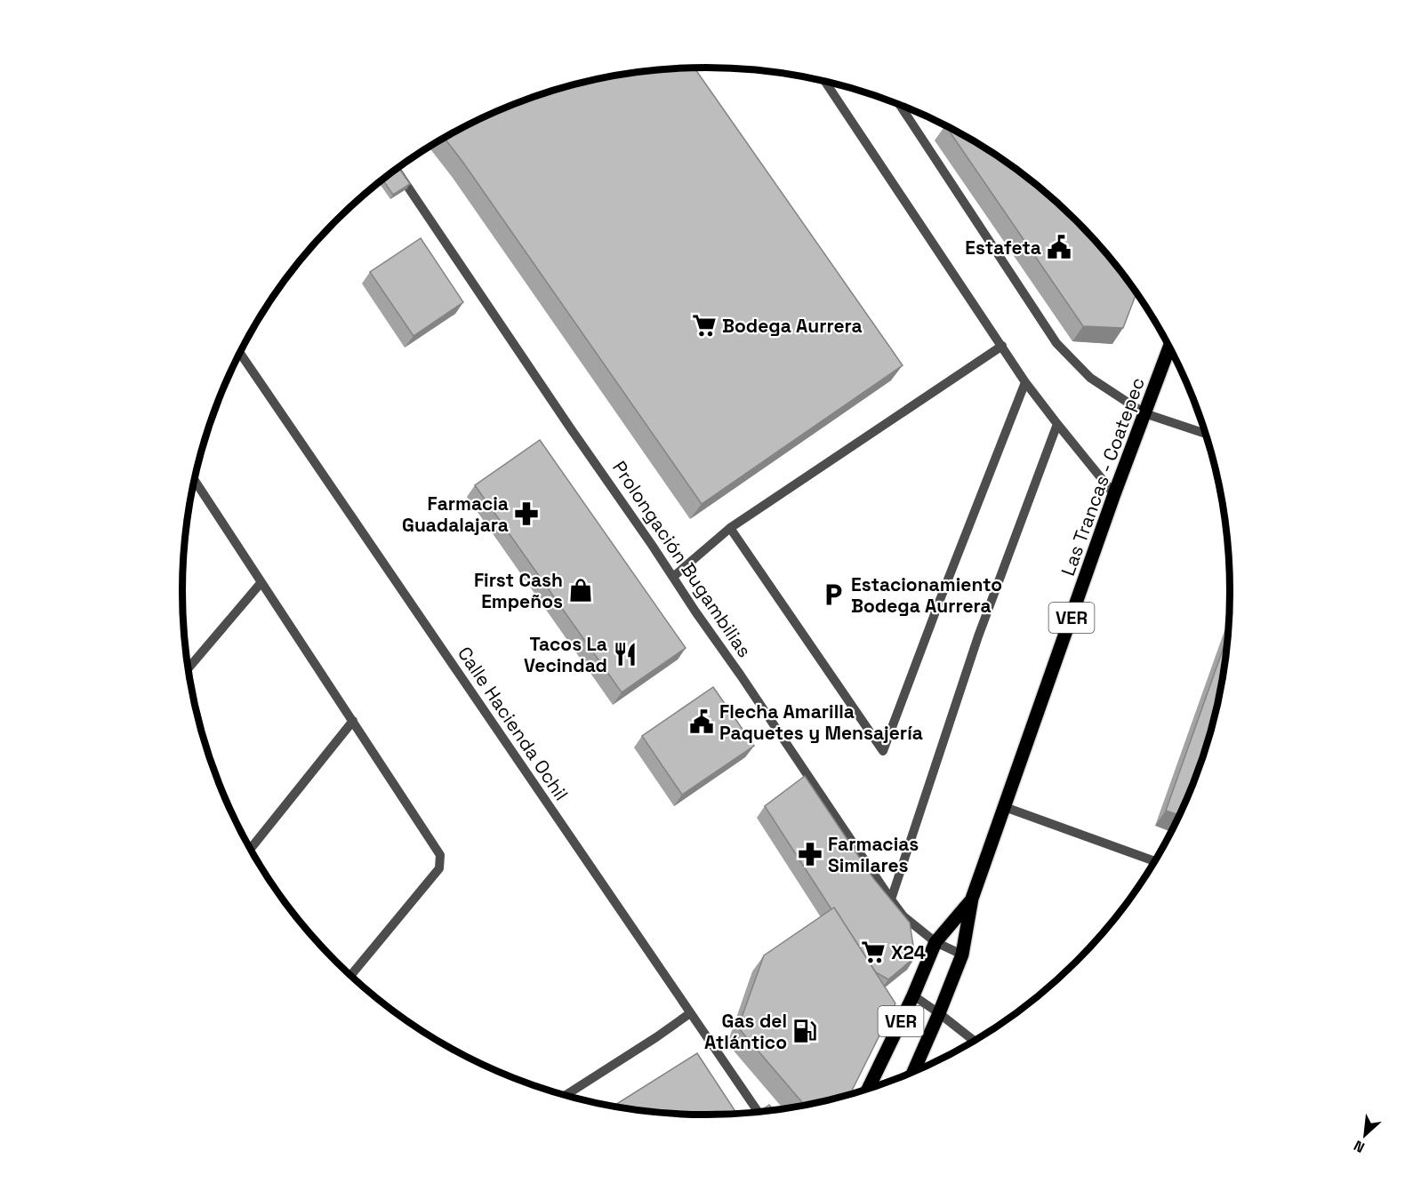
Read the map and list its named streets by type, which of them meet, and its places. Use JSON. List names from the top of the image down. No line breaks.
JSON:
{"streets":{"main road":["Las Trancas - Coatepec","VER"],"street":["Prolongación Bugambilias","Calle Hacienda Ochil"]},"crossings":[["Las Trancas - Coatepec","Prolongación Bugambilias"]],"places":{"public building":["Estafeta","Flecha Amarilla Paquetes y Mensajería"],"supermarket":["Bodega Aurrera","X24"],"pharmacy":["Farmacia Guadalajara","Farmacias Similares"],"shop":["First Cash Empeños"],"parking":["Estacionamiento Bodega Aurrera"],"restaurant":["Tacos La Vecindad"],"fuel station":["Gas del Atlántico"]},"north":"bottom left"}
